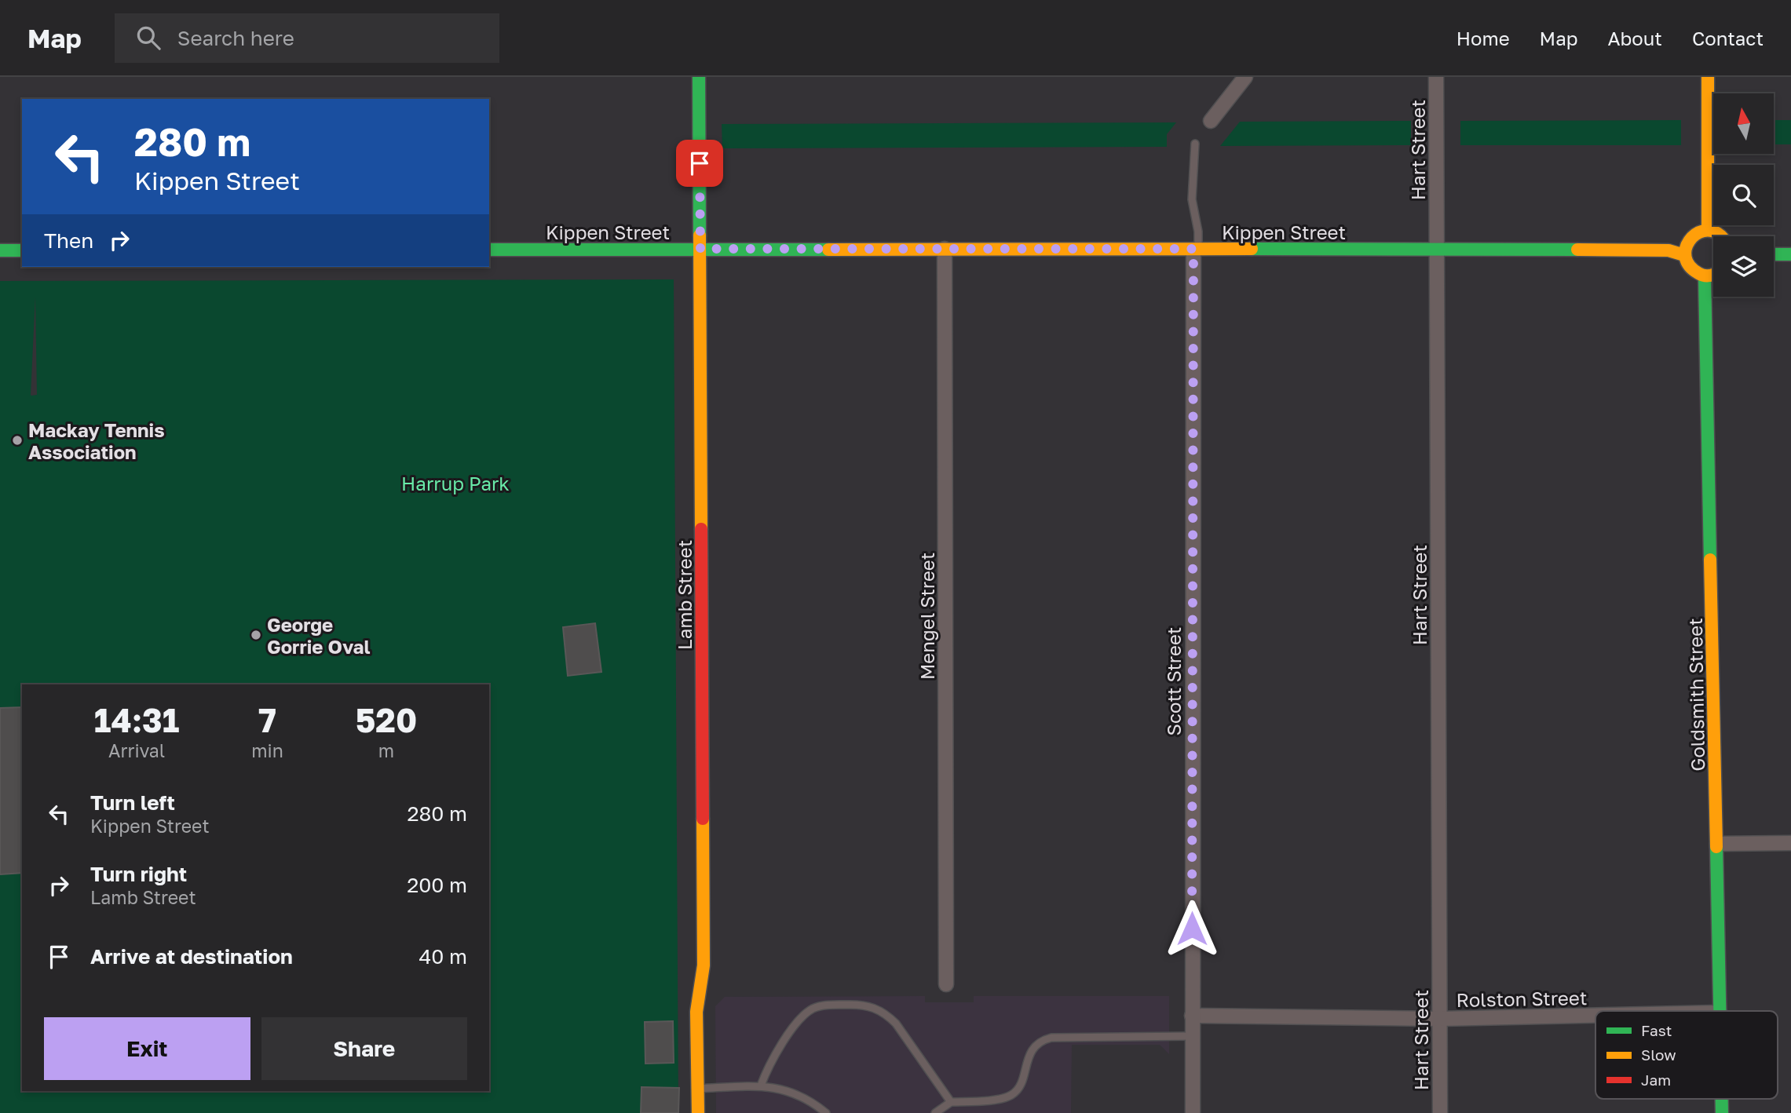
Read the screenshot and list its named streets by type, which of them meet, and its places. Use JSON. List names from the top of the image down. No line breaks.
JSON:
{"streets":{"street":["Hart Street","Kippen Street","Lamb Street","Mengel Street","Scott Street","Goldsmith Street","Rolston Street"]},"crossings":[["Hart Street","Kippen Street"],["Hart Street","Rolston Street"],["Kippen Street","Lamb Street"],["Kippen Street","Mengel Street"],["Kippen Street","Scott Street"],["Scott Street","Rolston Street"]],"parks":["Harrup Park"],"places":["Mackay Tennis Association","George Gorrie Oval"],"legend":["Fast","Slow","Jam"],"north":"top","page":{"header":"Map","search":"Search here","nav":["Home","Map","About","Contact"],"turn":["280 m","Kippen Street"],"then":"Then","eta":["14:31","Arrival","7","min","520","m"],"list":[{"name":"Turn left","note":"Kippen Street","value":"280 m"},{"name":"Turn right","note":"Lamb Street","value":"200 m"},{"name":"Arrive at destination","value":"40 m"}],"buttons":["Exit","Share"]}}
